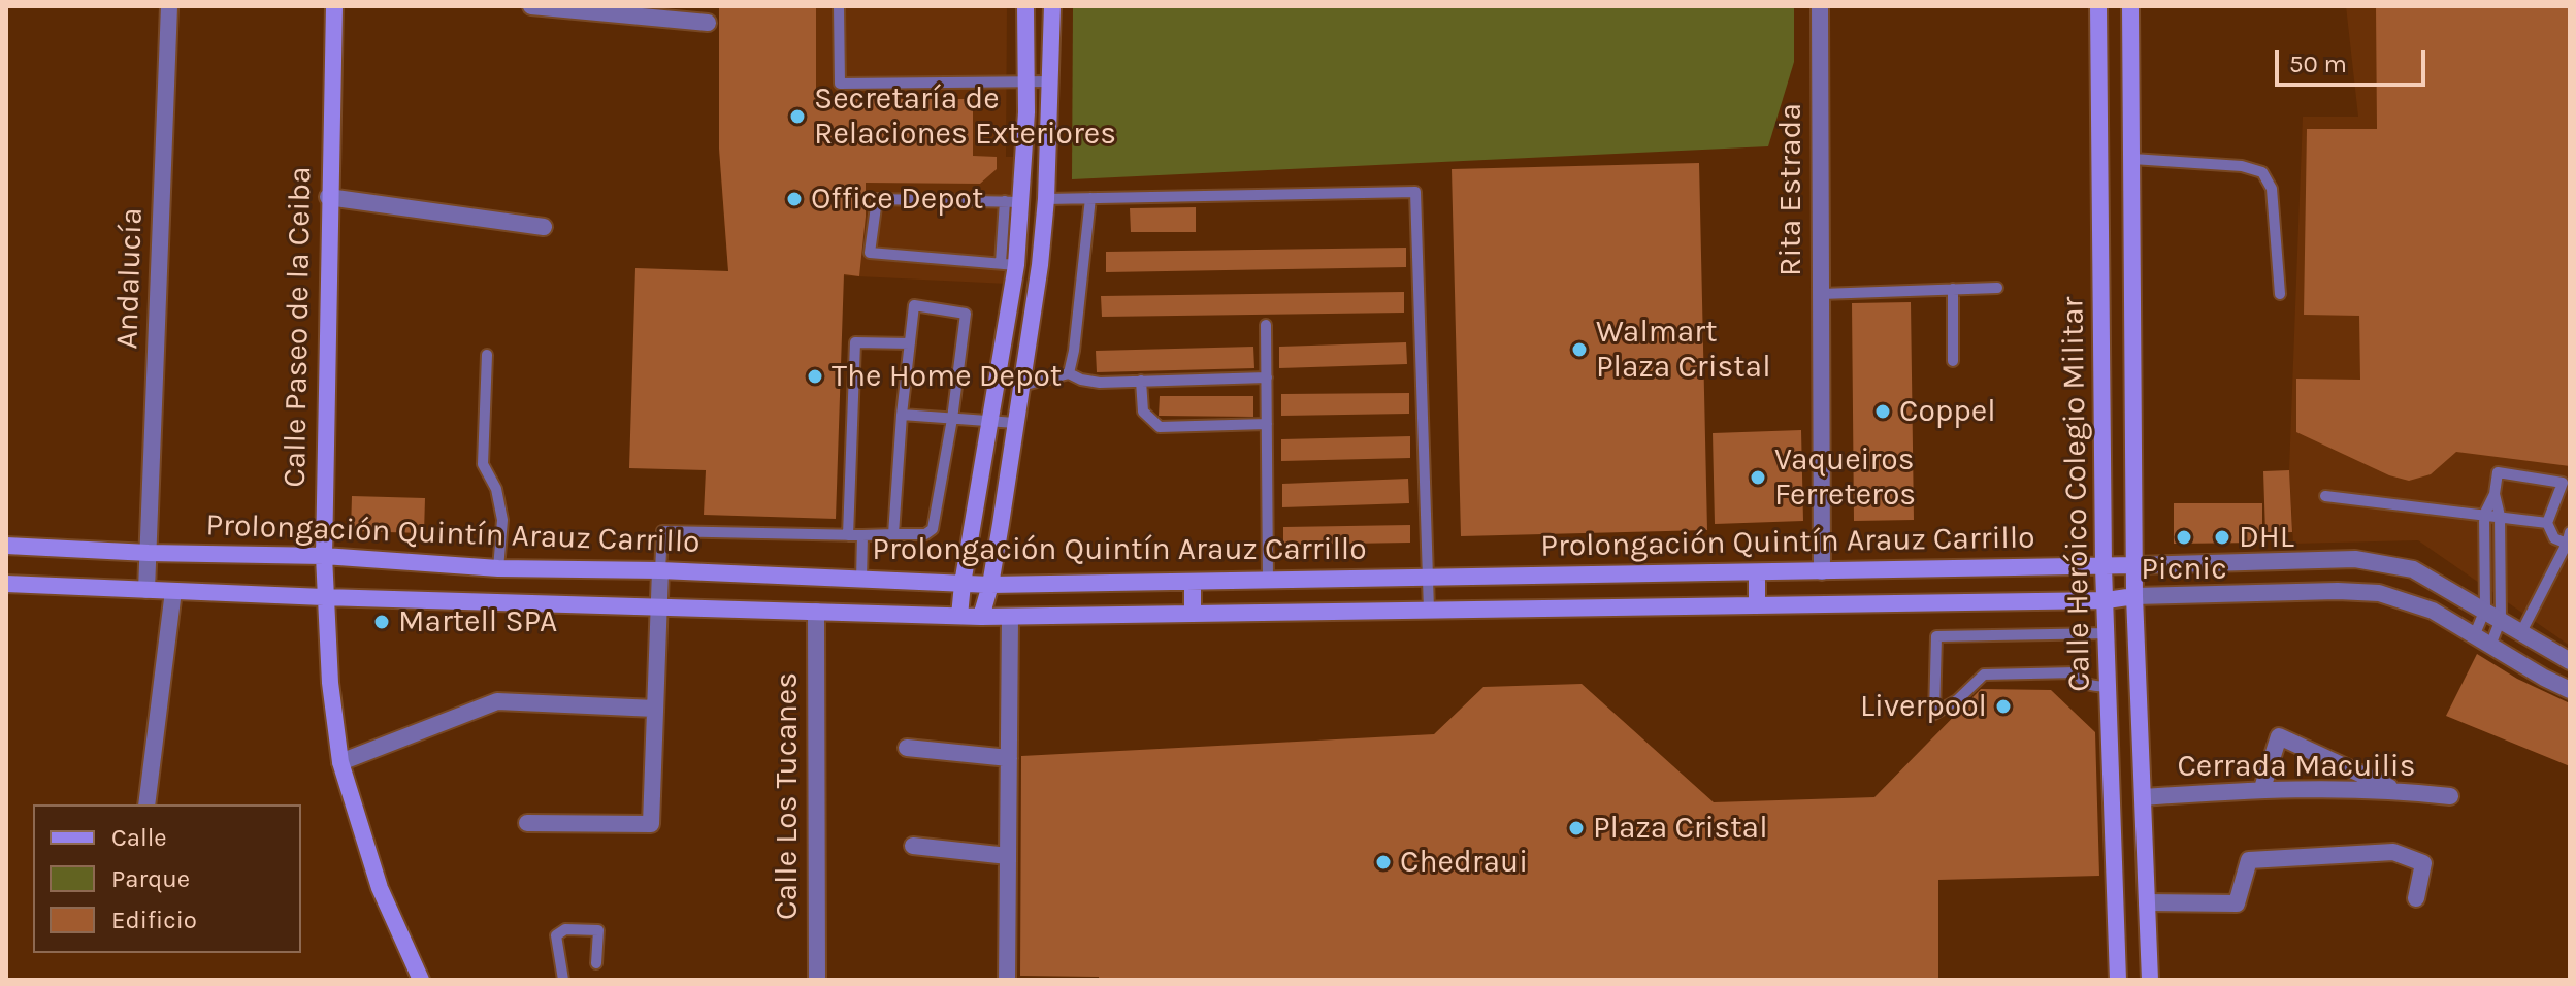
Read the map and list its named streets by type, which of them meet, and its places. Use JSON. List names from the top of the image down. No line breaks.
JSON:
{"streets":{"street":["Rita Estrada","Andalucía","Calle Paseo de la Ceiba","Calle Heróico Colegio Militar","Prolongación Quintín Arauz Carrillo","Cerrada Macuilis","Calle Los Tucanes"]},"crossings":[["Rita Estrada","Prolongación Quintín Arauz Carrillo"],["Andalucía","Prolongación Quintín Arauz Carrillo"],["Calle Paseo de la Ceiba","Prolongación Quintín Arauz Carrillo"],["Calle Heróico Colegio Militar","Prolongación Quintín Arauz Carrillo"],["Calle Heróico Colegio Militar","Cerrada Macuilis"],["Prolongación Quintín Arauz Carrillo","Calle Los Tucanes"]],"places":["Secretaría de Relaciones Exteriores","Office Depot","Walmart Plaza Cristal","The Home Depot","Coppel","Vaqueiros Ferreteros","Picnic","DHL","Martell SPA","Liverpool","Plaza Cristal","Chedraui"],"legend":["Calle","Parque","Edificio"],"scale_bar":"50 m"}
